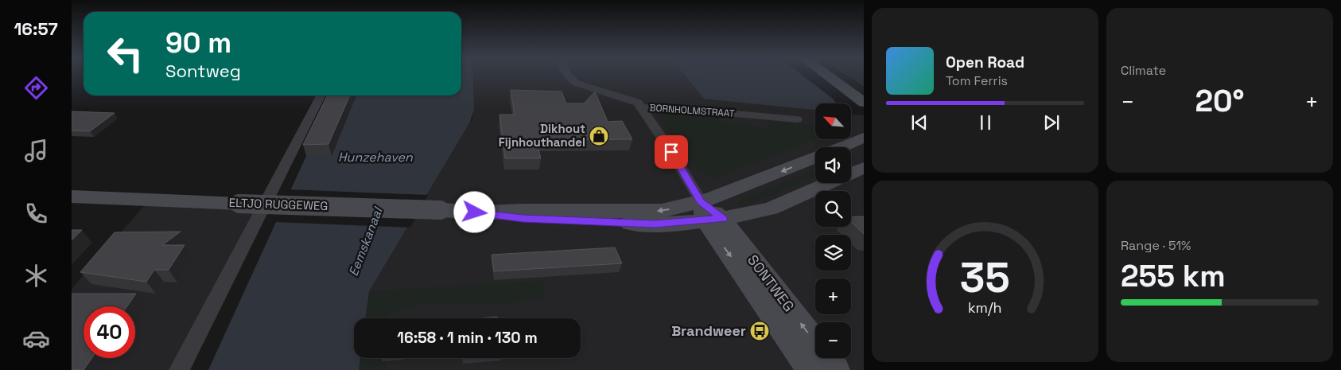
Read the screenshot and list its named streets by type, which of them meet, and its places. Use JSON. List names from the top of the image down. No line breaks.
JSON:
{"streets":{"street":["BORNHOLMSTRAAT","ELTJO RUGGEWEG","SONTWEG"]},"crossings":[["BORNHOLMSTRAAT","SONTWEG"],["ELTJO RUGGEWEG","SONTWEG"]],"water":["Hunzehaven","Eemskanaal"],"places":{"shop":["Dikhout Fijnhouthandel"],"bus stop":["Brandweer"]},"north":"top left","page":{"tabs":"16:57","tile":["Climate",["Range · 51%","255 km"]],"turn":["90 m","Sontweg"],"song":["Open Road","Tom Ferris"],"heat":["−","20°","+"],"map_buttons":["+","−"],"limit":"40","trip":"16:58 · 1 min · 130 m","gauge":["35","km/h"]}}
